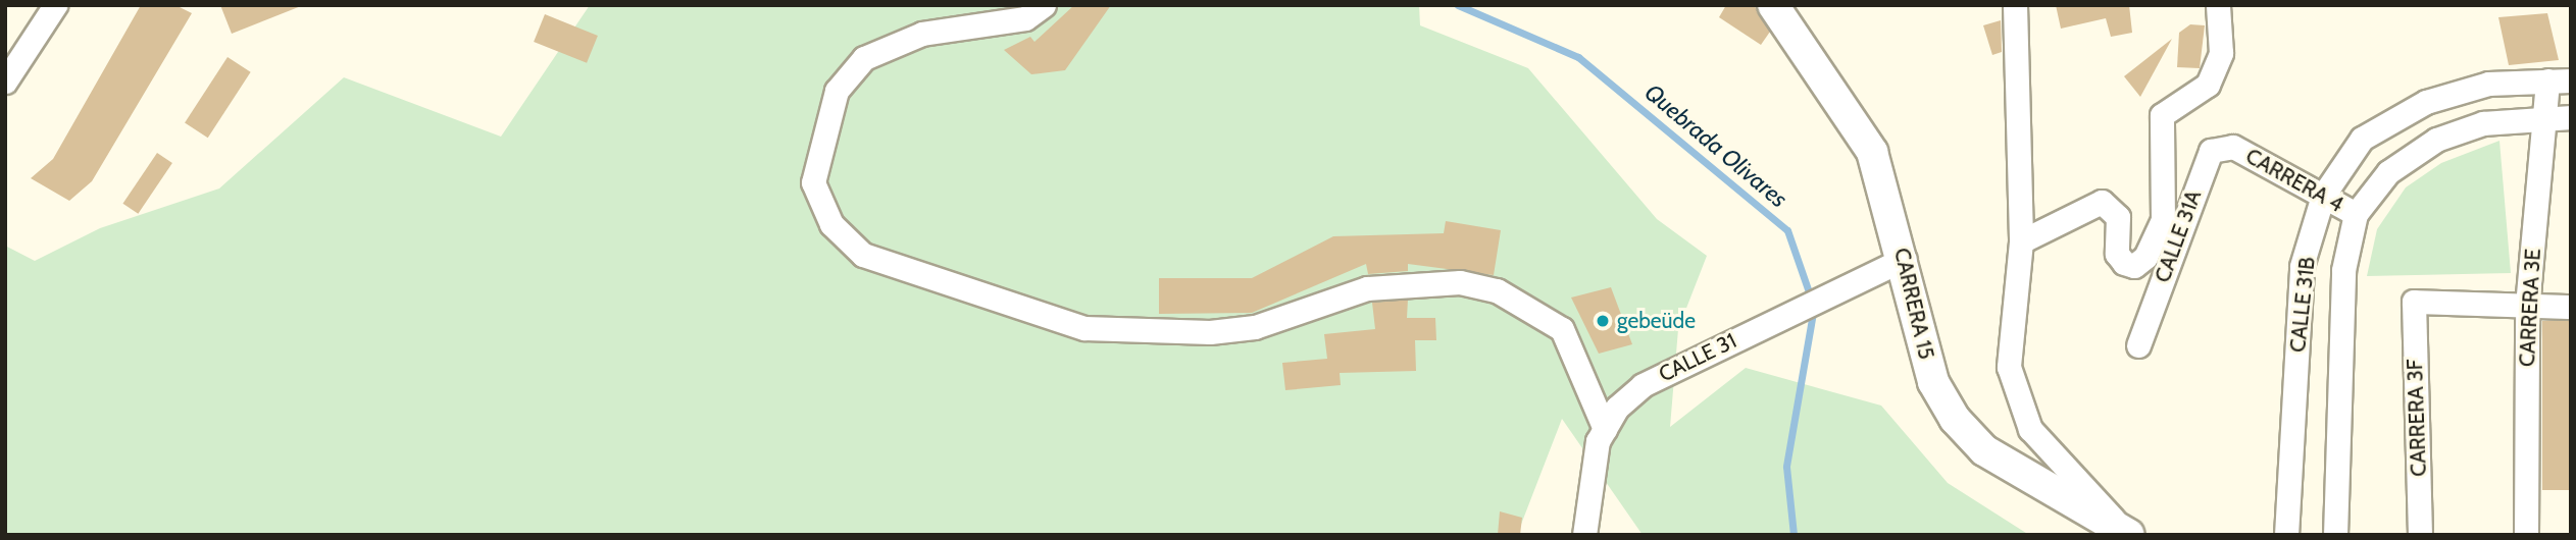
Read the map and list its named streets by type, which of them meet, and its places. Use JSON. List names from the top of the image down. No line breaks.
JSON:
{"streets":{"main road":["CARRERA 15"],"street":["CARRERA 4","CALLE 31A","CALLE 31B","CARRERA 3E","CALLE 31","CARRERA 3F"]},"crossings":[["CARRERA 4","CALLE 31A"],["CARRERA 4","CALLE 31B"],["CARRERA 15","CALLE 31"],["CALLE 31B","CARRERA 3E"],["CARRERA 3E","CARRERA 3F"]],"water":["Quebrada Olivares"],"places":["gebeüde"]}
